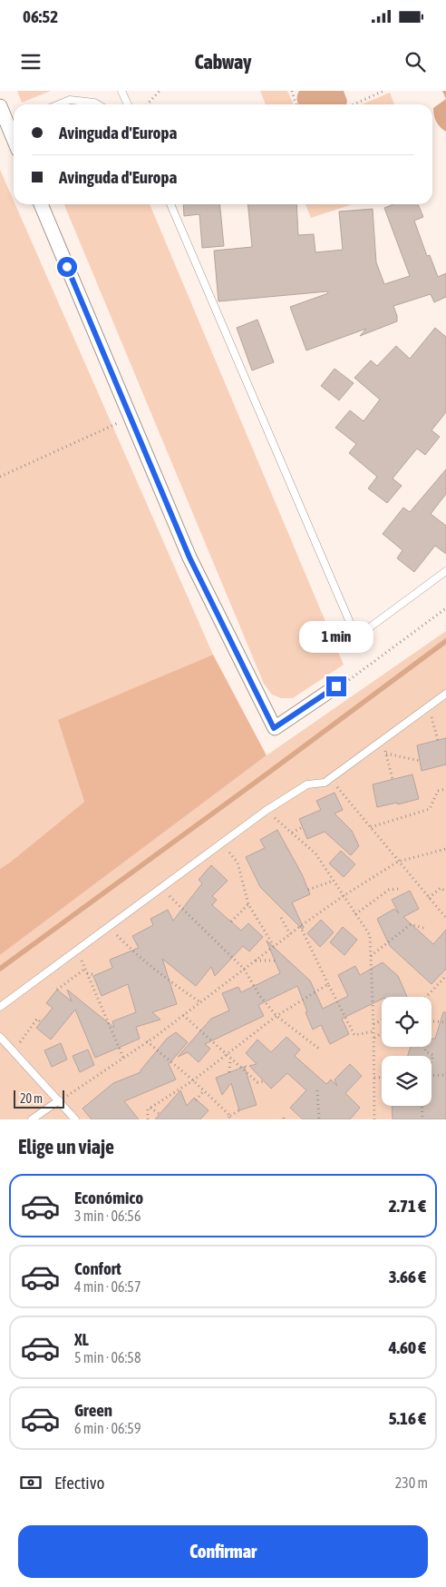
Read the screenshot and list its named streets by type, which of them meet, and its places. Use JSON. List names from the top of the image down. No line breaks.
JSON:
{"scale_bar":"20 m","page":{"status":"06:52","header":"Cabway","banner":["Avinguda d'Europa","Avinguda d'Europa"],"bubble":"1 min","scale":"20 m","heading":"Elige un viaje","list":[{"name":"Económico","note":"3 min · 06:56","value":"2.71 €"},{"name":"Confort","note":"4 min · 06:57","value":"3.66 €"},{"name":"XL","note":"5 min · 06:58","value":"4.60 €"},{"name":"Green","note":"6 min · 06:59","value":"5.16 €"}],"pay":["Efectivo","230 m"],"buttons":"Confirmar"}}
